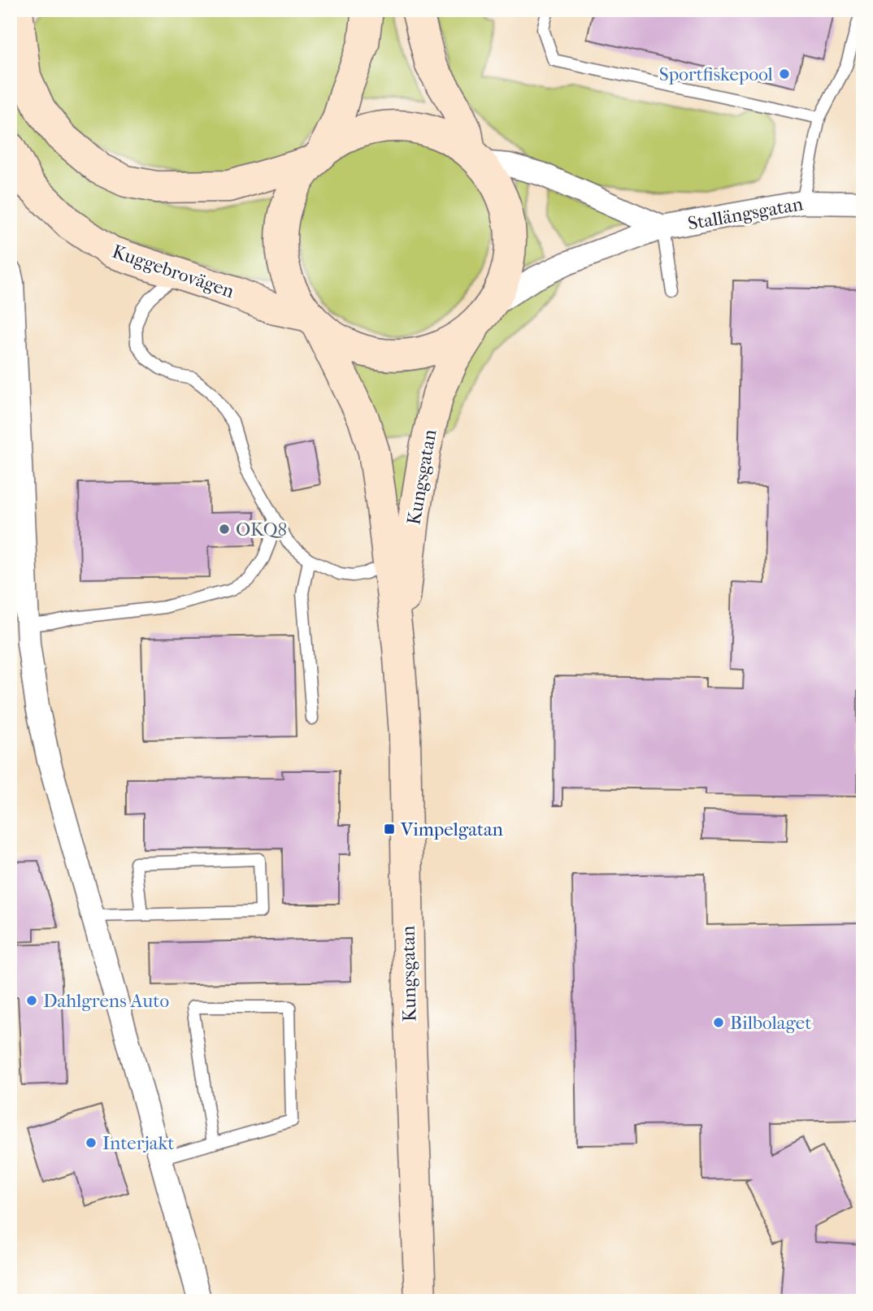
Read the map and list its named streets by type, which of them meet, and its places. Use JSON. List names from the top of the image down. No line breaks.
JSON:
{"streets":{"main road":["Kuggebrovägen","Kungsgatan"],"street":["Stallängsgatan"]},"crossings":[["Stallängsgatan","Kungsgatan"],["Kuggebrovägen","Kungsgatan"]],"places":{"other":["Sportfiskepool","OKQ8","Dahlgrens Auto","Bilbolaget","Interjakt"],"transit":["Vimpelgatan"]}}
